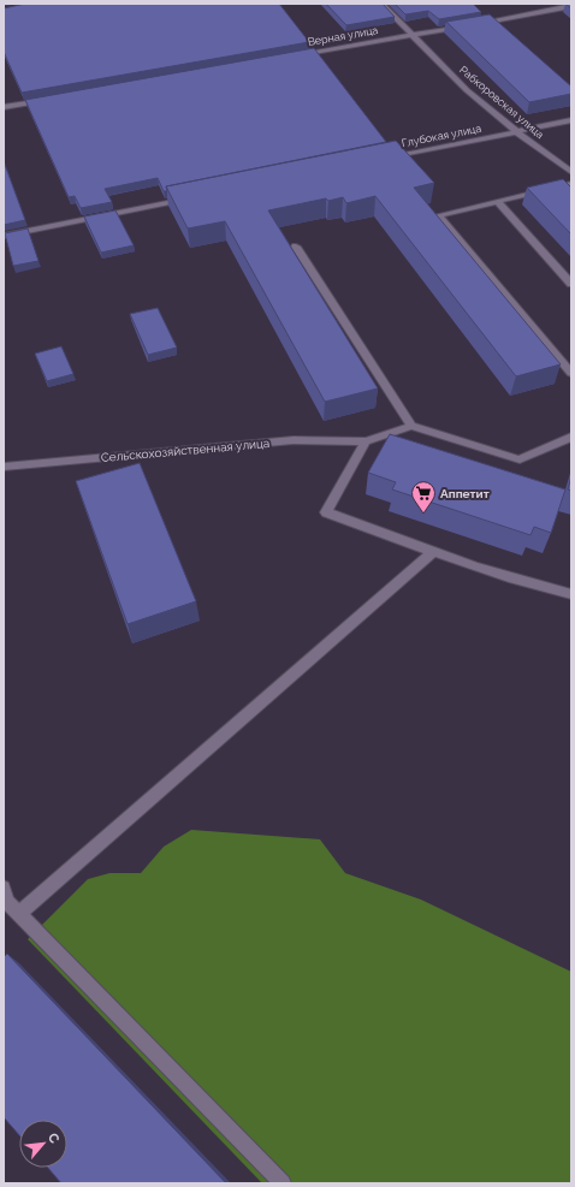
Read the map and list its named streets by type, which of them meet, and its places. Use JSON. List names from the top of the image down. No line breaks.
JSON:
{"streets":{"street":["Верная улица","Рабкоровская улица","Глубокая улица","Сельскохозяйственная улица"]},"crossings":[["Верная улица","Рабкоровская улица"],["Рабкоровская улица","Глубокая улица"]],"places":{"supermarket":["Аппетит"]},"north":"top right"}
